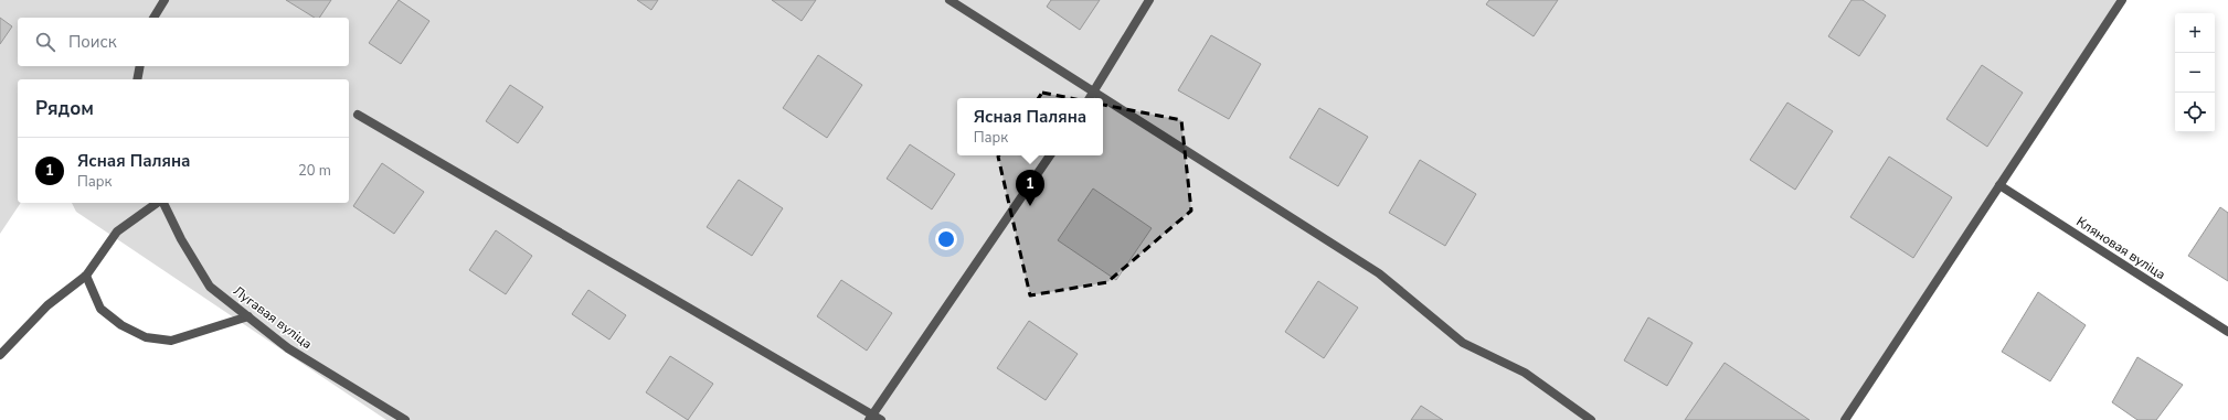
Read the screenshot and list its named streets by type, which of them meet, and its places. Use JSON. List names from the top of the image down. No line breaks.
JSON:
{"streets":{"street":["Кляновая вуліца","Лугавая вуліца"]},"page":{"map_buttons":["+","−"],"search":"Поиск","heading":"Рядом","popup":["Ясная Паляна","Парк"],"list":[{"mark":"1","name":"Ясная Паляна","note":"Парк","value":"20 m"}],"pins":"1"}}
